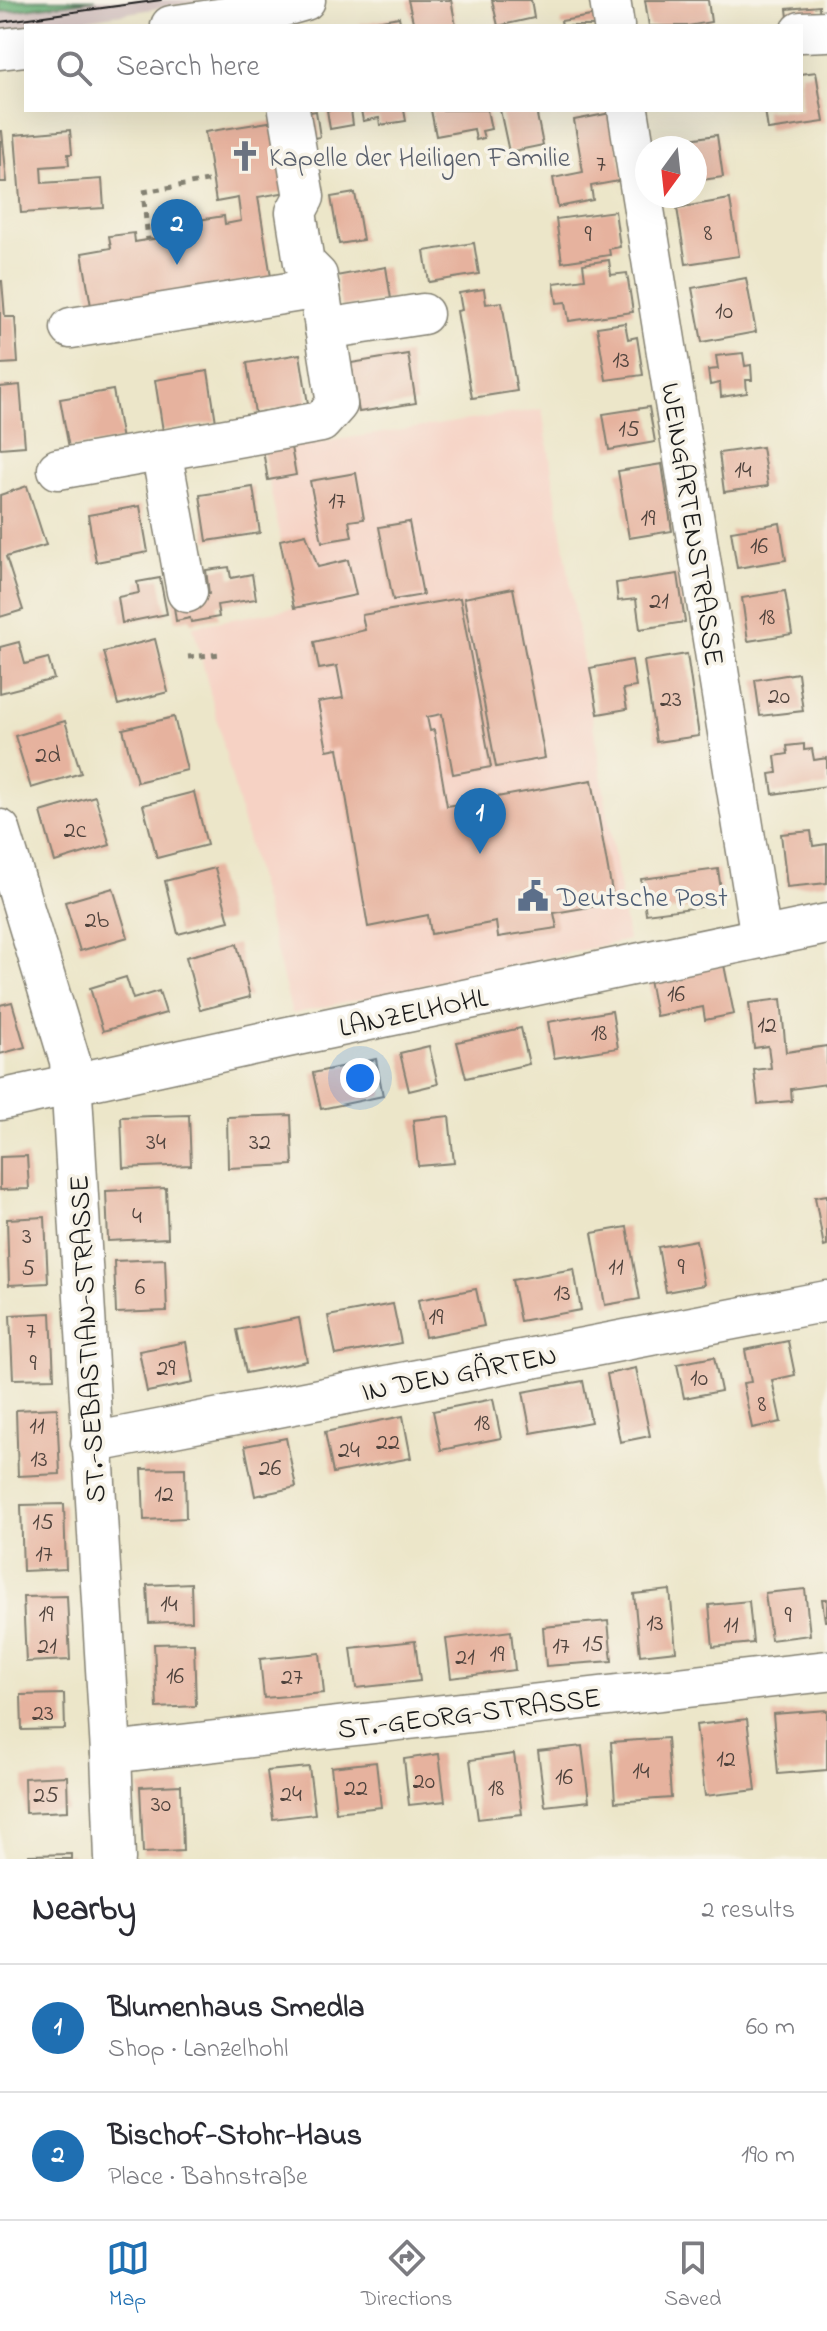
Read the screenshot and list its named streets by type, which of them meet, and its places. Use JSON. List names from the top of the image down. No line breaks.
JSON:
{"streets":{"street":["WEINGARTENSTRASSE","LANZELHOHL","ST.-SEBASTIAN-STRASSE","IN DEN GÄRTEN","ST.-GEORG-STRASSE"]},"crossings":[["WEINGARTENSTRASSE","LANZELHOHL"],["LANZELHOHL","ST.-SEBASTIAN-STRASSE"],["ST.-SEBASTIAN-STRASSE","IN DEN GÄRTEN"],["ST.-SEBASTIAN-STRASSE","ST.-GEORG-STRASSE"]],"places":{"church":["Kapelle der Heiligen Familie"],"public building":["Deutsche Post"]},"house_numbers":["7","8","9","10","13","15","14","17","19","16","21","18","20","23","2d","2c","2b","16","12","18","34","32","4","3","11","9","5","6","13","19","7","9","29","10","8","18","11","22","24","13","26","12","15","17","14","19","9","13","11","15","21","17","19","21","16","27","23","12","14","16","20","22","18","24","25","30"],"north":"bottom","page":{"search":"Search here","pins":["2","1"],"heading":["Nearby","2 results"],"list":[{"mark":"1","name":"Blumenhaus Smedla","note":"Shop · Lanzelhohl","value":"60 m"},{"mark":"2","name":"Bischof-Stohr-Haus","note":"Place · Bahnstraße","value":"190 m"}],"nav":["Map","Directions","Saved"]}}
